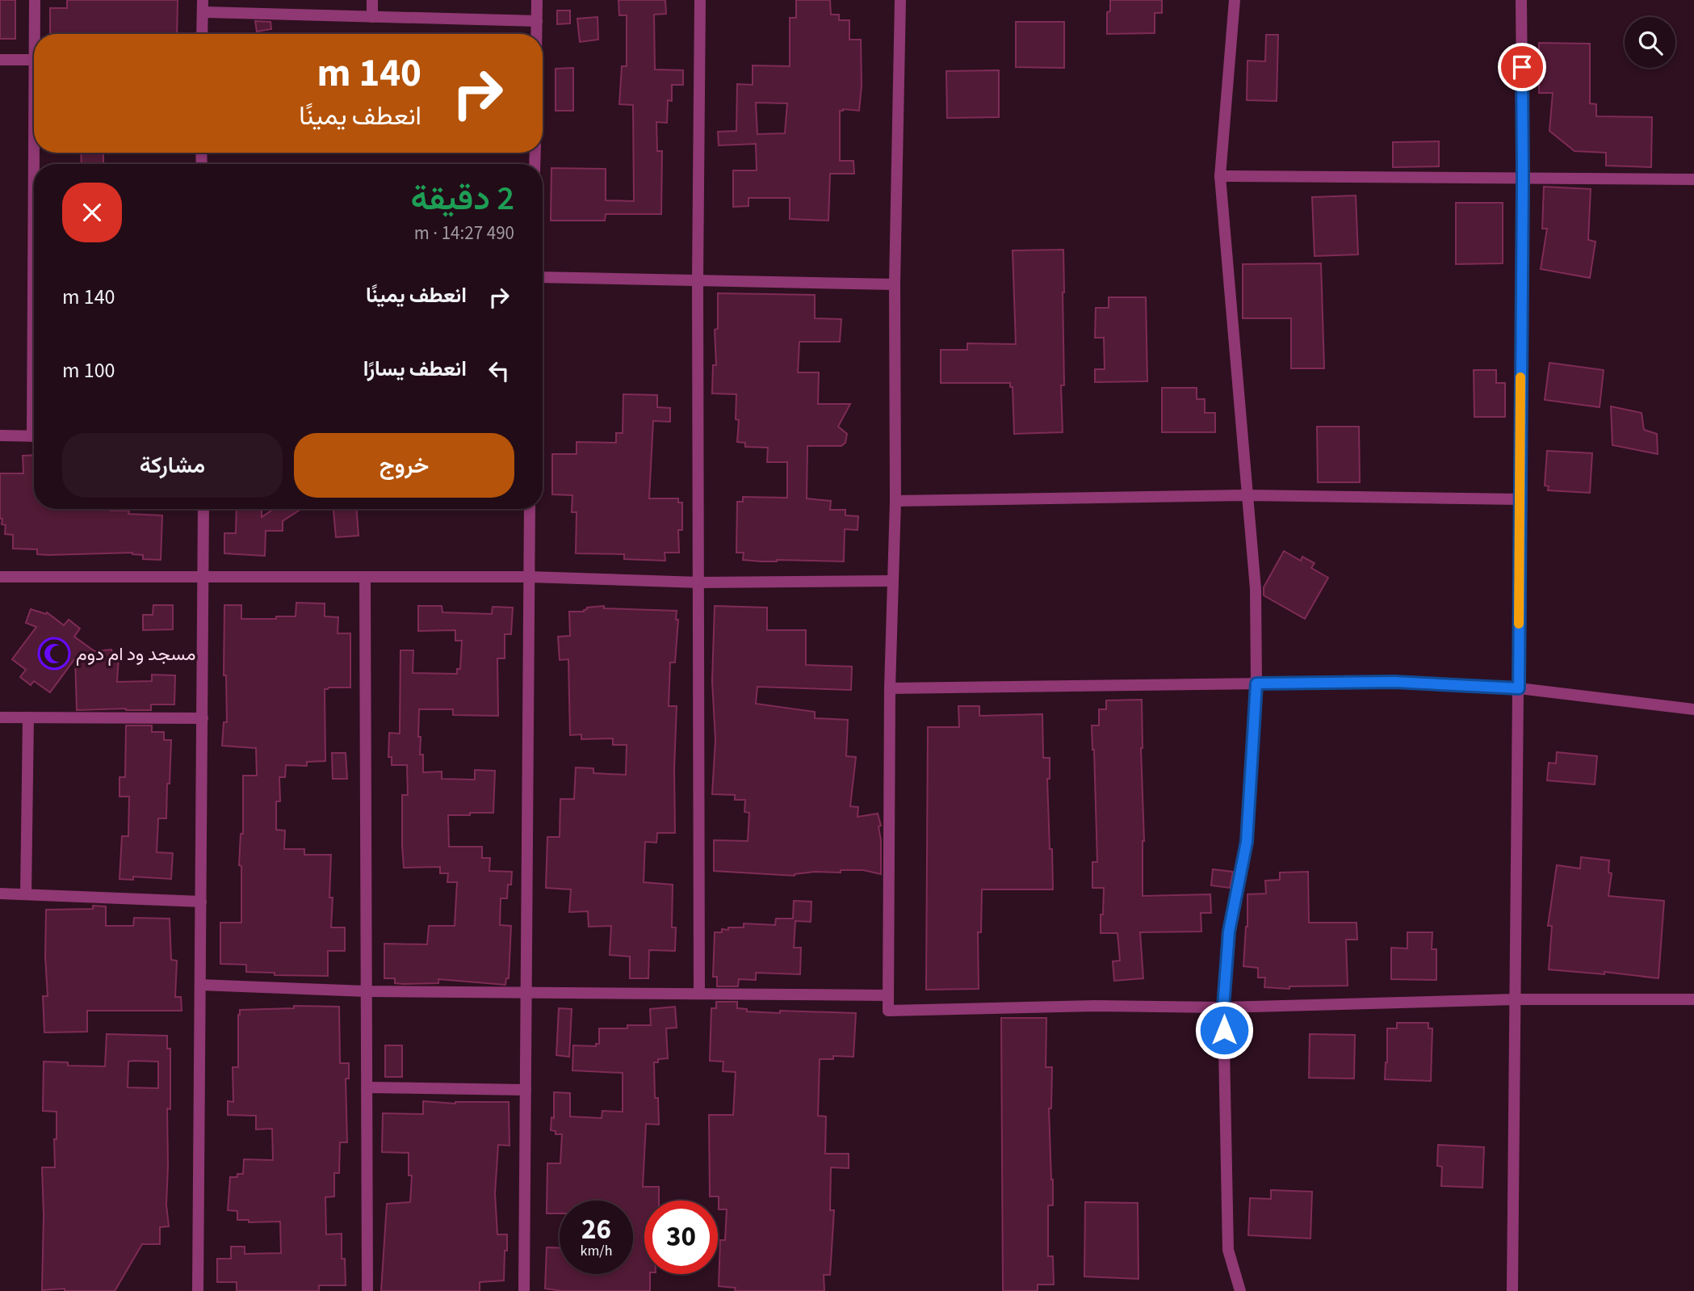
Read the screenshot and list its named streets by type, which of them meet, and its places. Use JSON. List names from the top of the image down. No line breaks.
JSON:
{"places":{"mosque":["مسجد ود ام دوم"]},"page":{"turn":["140 m","انعطف يمينًا"],"heading":["2 دقيقة","490 m · 14:27"],"list":[{"name":"انعطف يمينًا","value":"140 m"},{"name":"انعطف يسارًا","value":"100 m"}],"buttons":["خروج","مشاركة"],"speed":"26 km/h","limit":"30"}}
